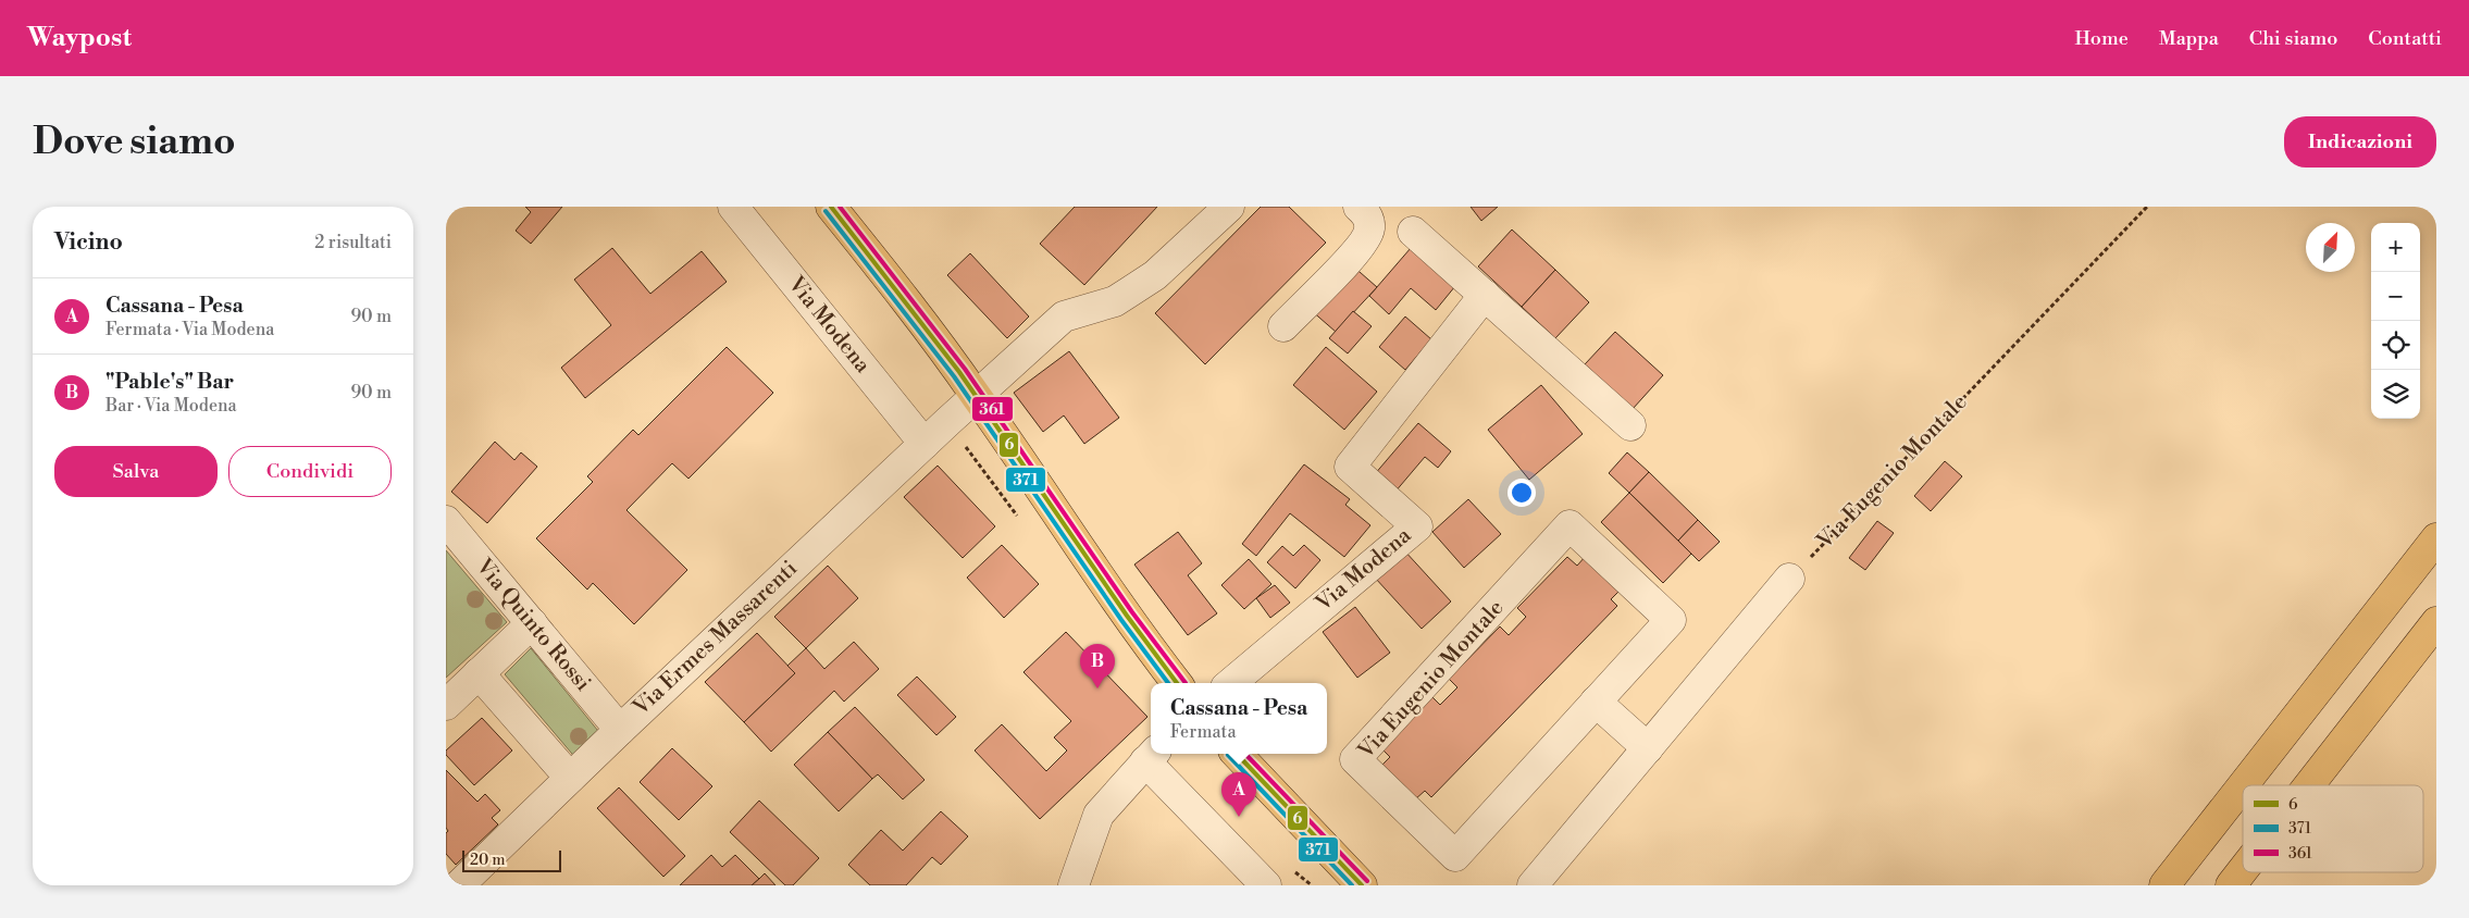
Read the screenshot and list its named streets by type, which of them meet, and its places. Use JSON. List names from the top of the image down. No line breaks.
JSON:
{"streets":{"street":["Via Modena","Via Eugenio Montale","Via Quinto Rossi","Via Ermes Massarenti"]},"crossings":[["Via Modena","Via Ermes Massarenti"],["Via Quinto Rossi","Via Ermes Massarenti"]],"lines":["transit line 6","transit line 361","transit line 371"],"legend":["6","371","361"],"scale_bar":"20 m","north":"top right","page":{"header":"Waypost","nav":["Home","Mappa","Chi siamo","Contatti"],"buttons":["Indicazioni",["Salva","Condividi"]],"title":"Dove siamo","heading":["Vicino","2 risultati"],"map_buttons":["+","−"],"list":[{"mark":"A","name":"Cassana - Pesa","note":"Fermata · Via Modena","value":"90 m"},{"mark":"B","name":"\"Pable's\" Bar","note":"Bar · Via Modena","value":"90 m"}],"pins":["B","A"],"popup":["Cassana - Pesa","Fermata"],"scale":"20 m"}}
